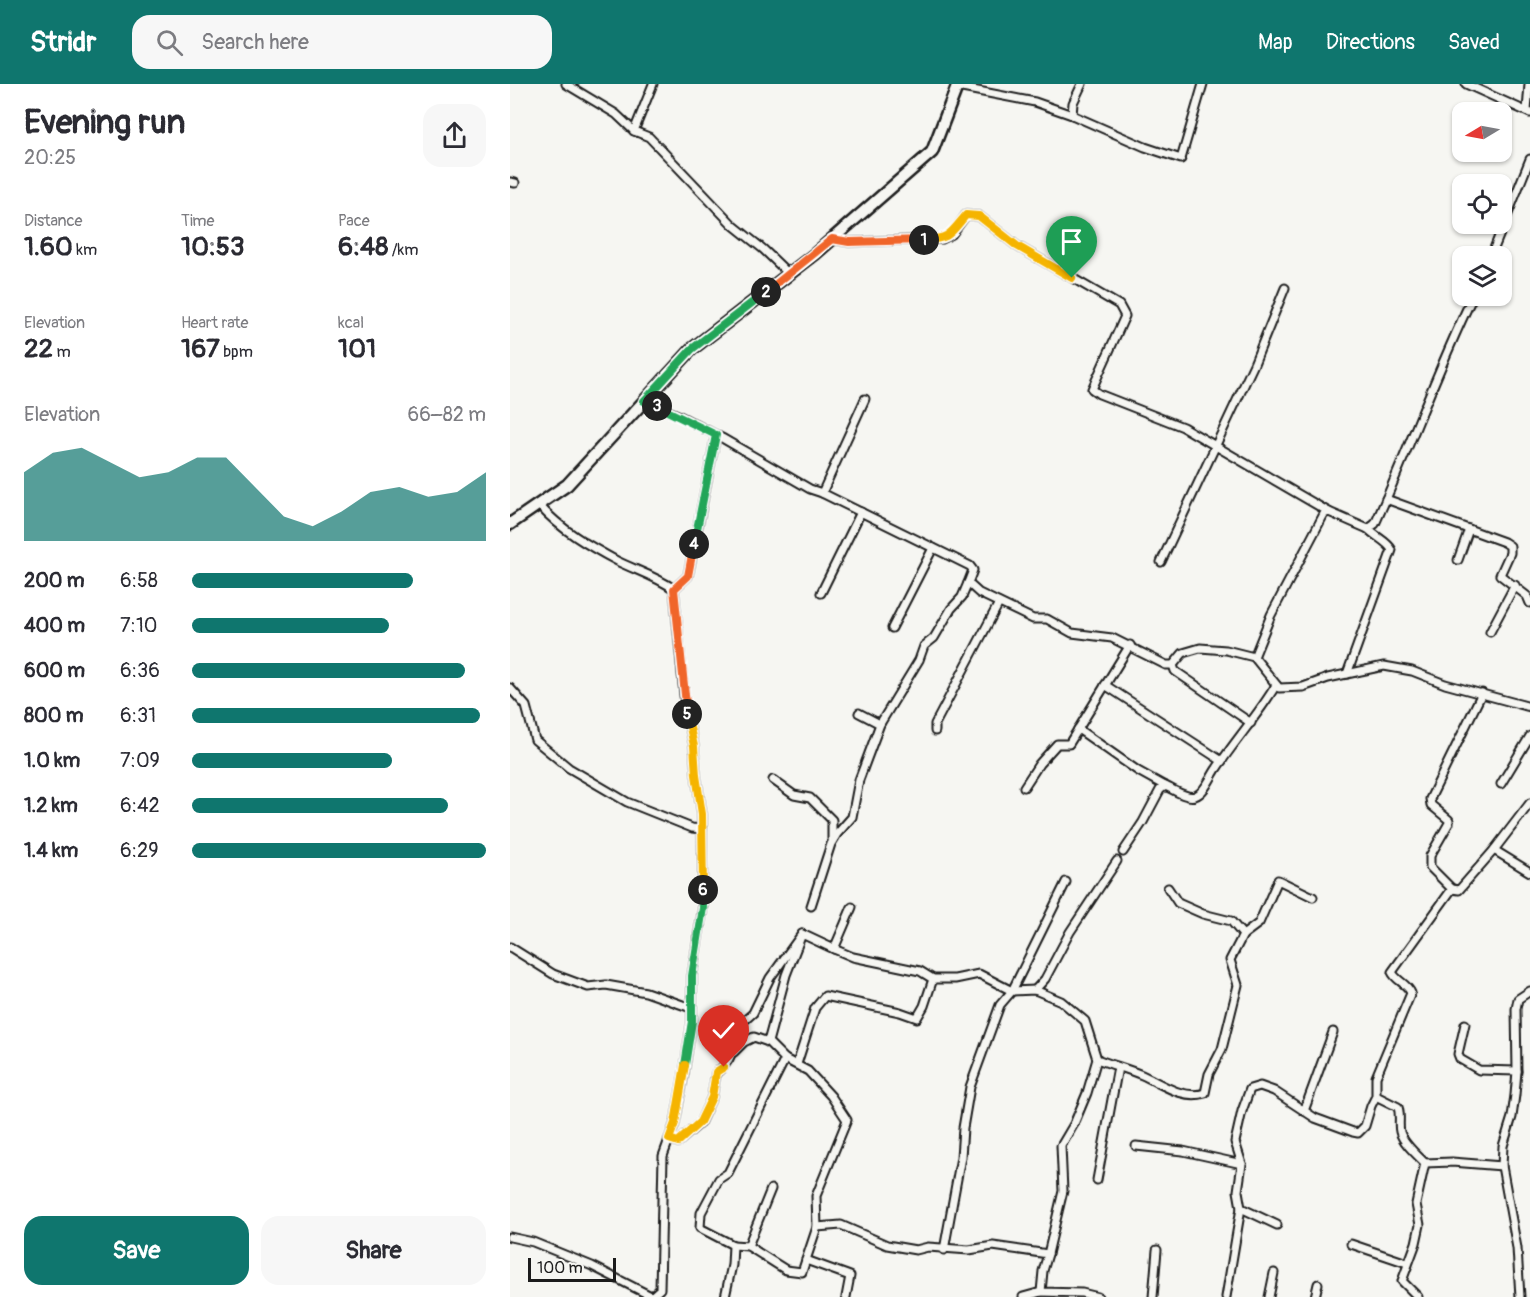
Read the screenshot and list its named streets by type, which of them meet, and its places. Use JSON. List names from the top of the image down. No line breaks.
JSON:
{"scale_bar":"100 m","north":"left","page":{"header":"Stridr","search":"Search here","nav":["Map","Directions","Saved"],"heading":["Evening run","20:25"],"stats":[["Distance","1.60 km"],["Time","10:53"],["Pace","6:48 /km"],["Elevation","22 m"],["Heart rate","167 bpm"],["kcal","101"]],"pins":["1","2","3","4","5","6"],"chart":["Elevation","66–82 m"],"list":[{"name":"200 m","note":"6:58"},{"name":"400 m","note":"7:10"},{"name":"600 m","note":"6:36"},{"name":"800 m","note":"6:31"},{"name":"1.0 km","note":"7:09"},{"name":"1.2 km","note":"6:42"},{"name":"1.4 km","note":"6:29"}],"buttons":["Save","Share"],"scale":"100 m"}}
